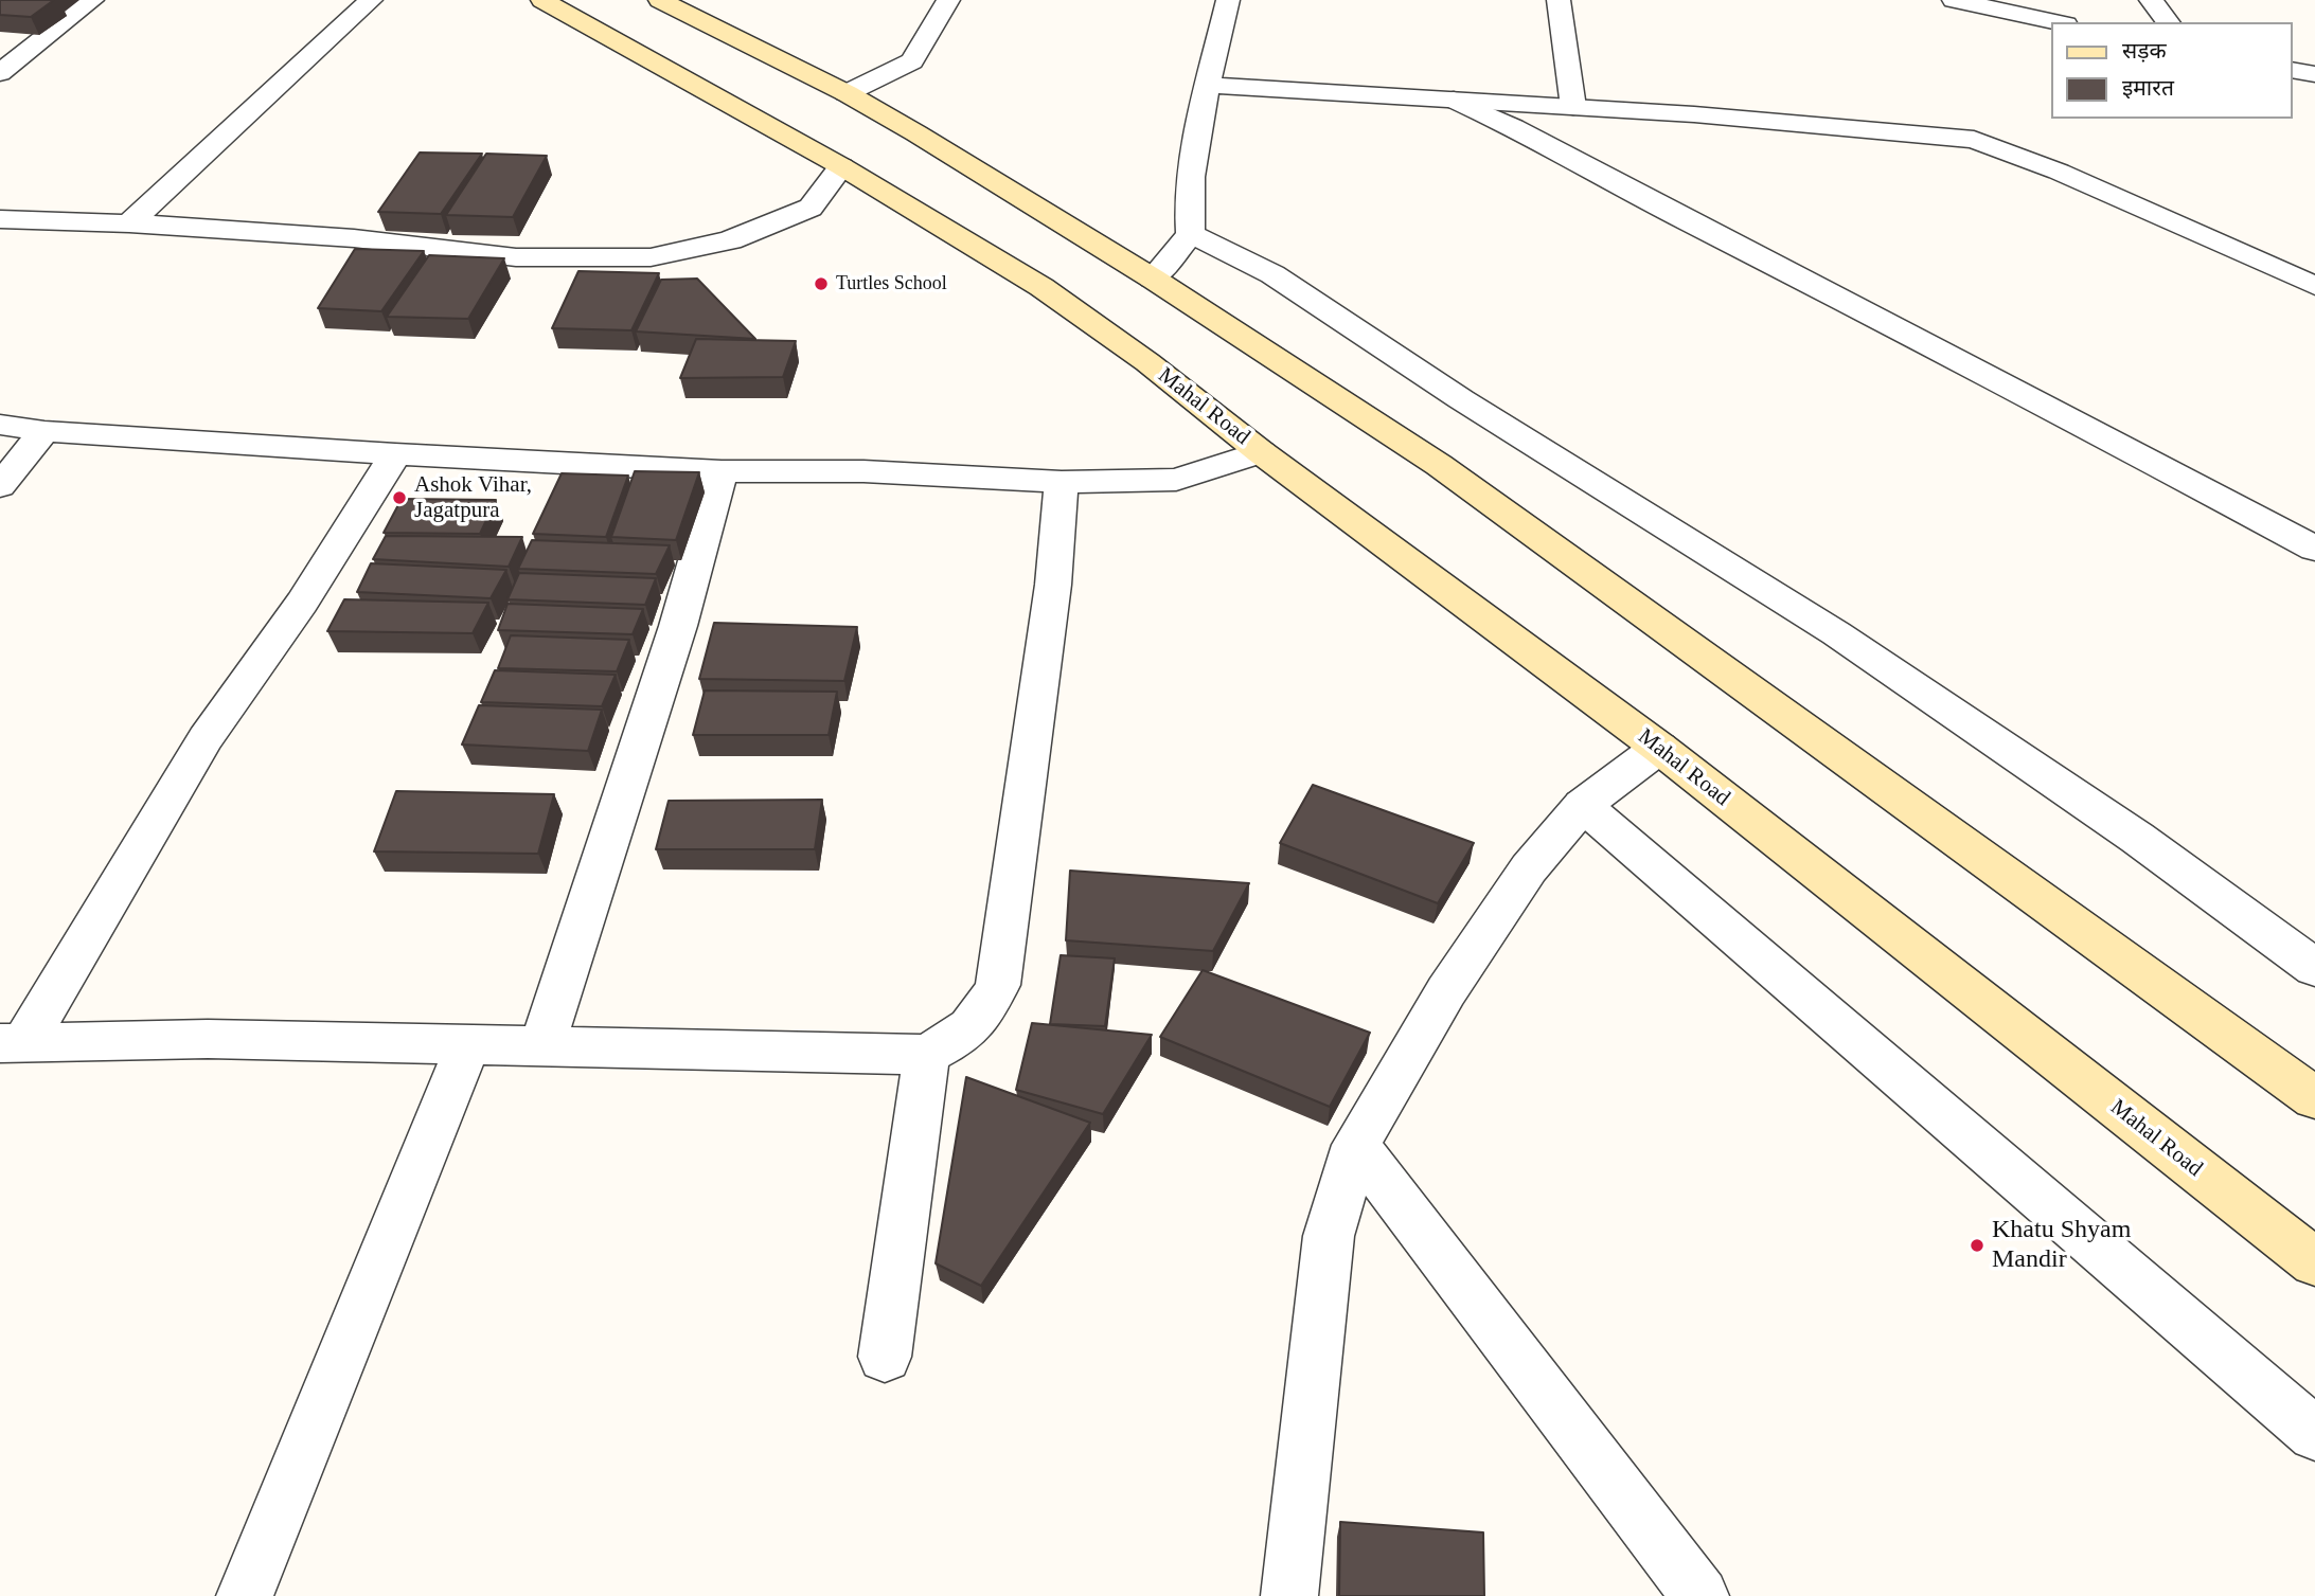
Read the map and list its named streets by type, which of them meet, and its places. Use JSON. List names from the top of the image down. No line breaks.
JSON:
{"streets":{"main road":["Mahal Road"]},"places":["Turtles School","Ashok Vihar, Jagatpura","Khatu Shyam Mandir"],"legend":["सड़क","इमारत"]}
